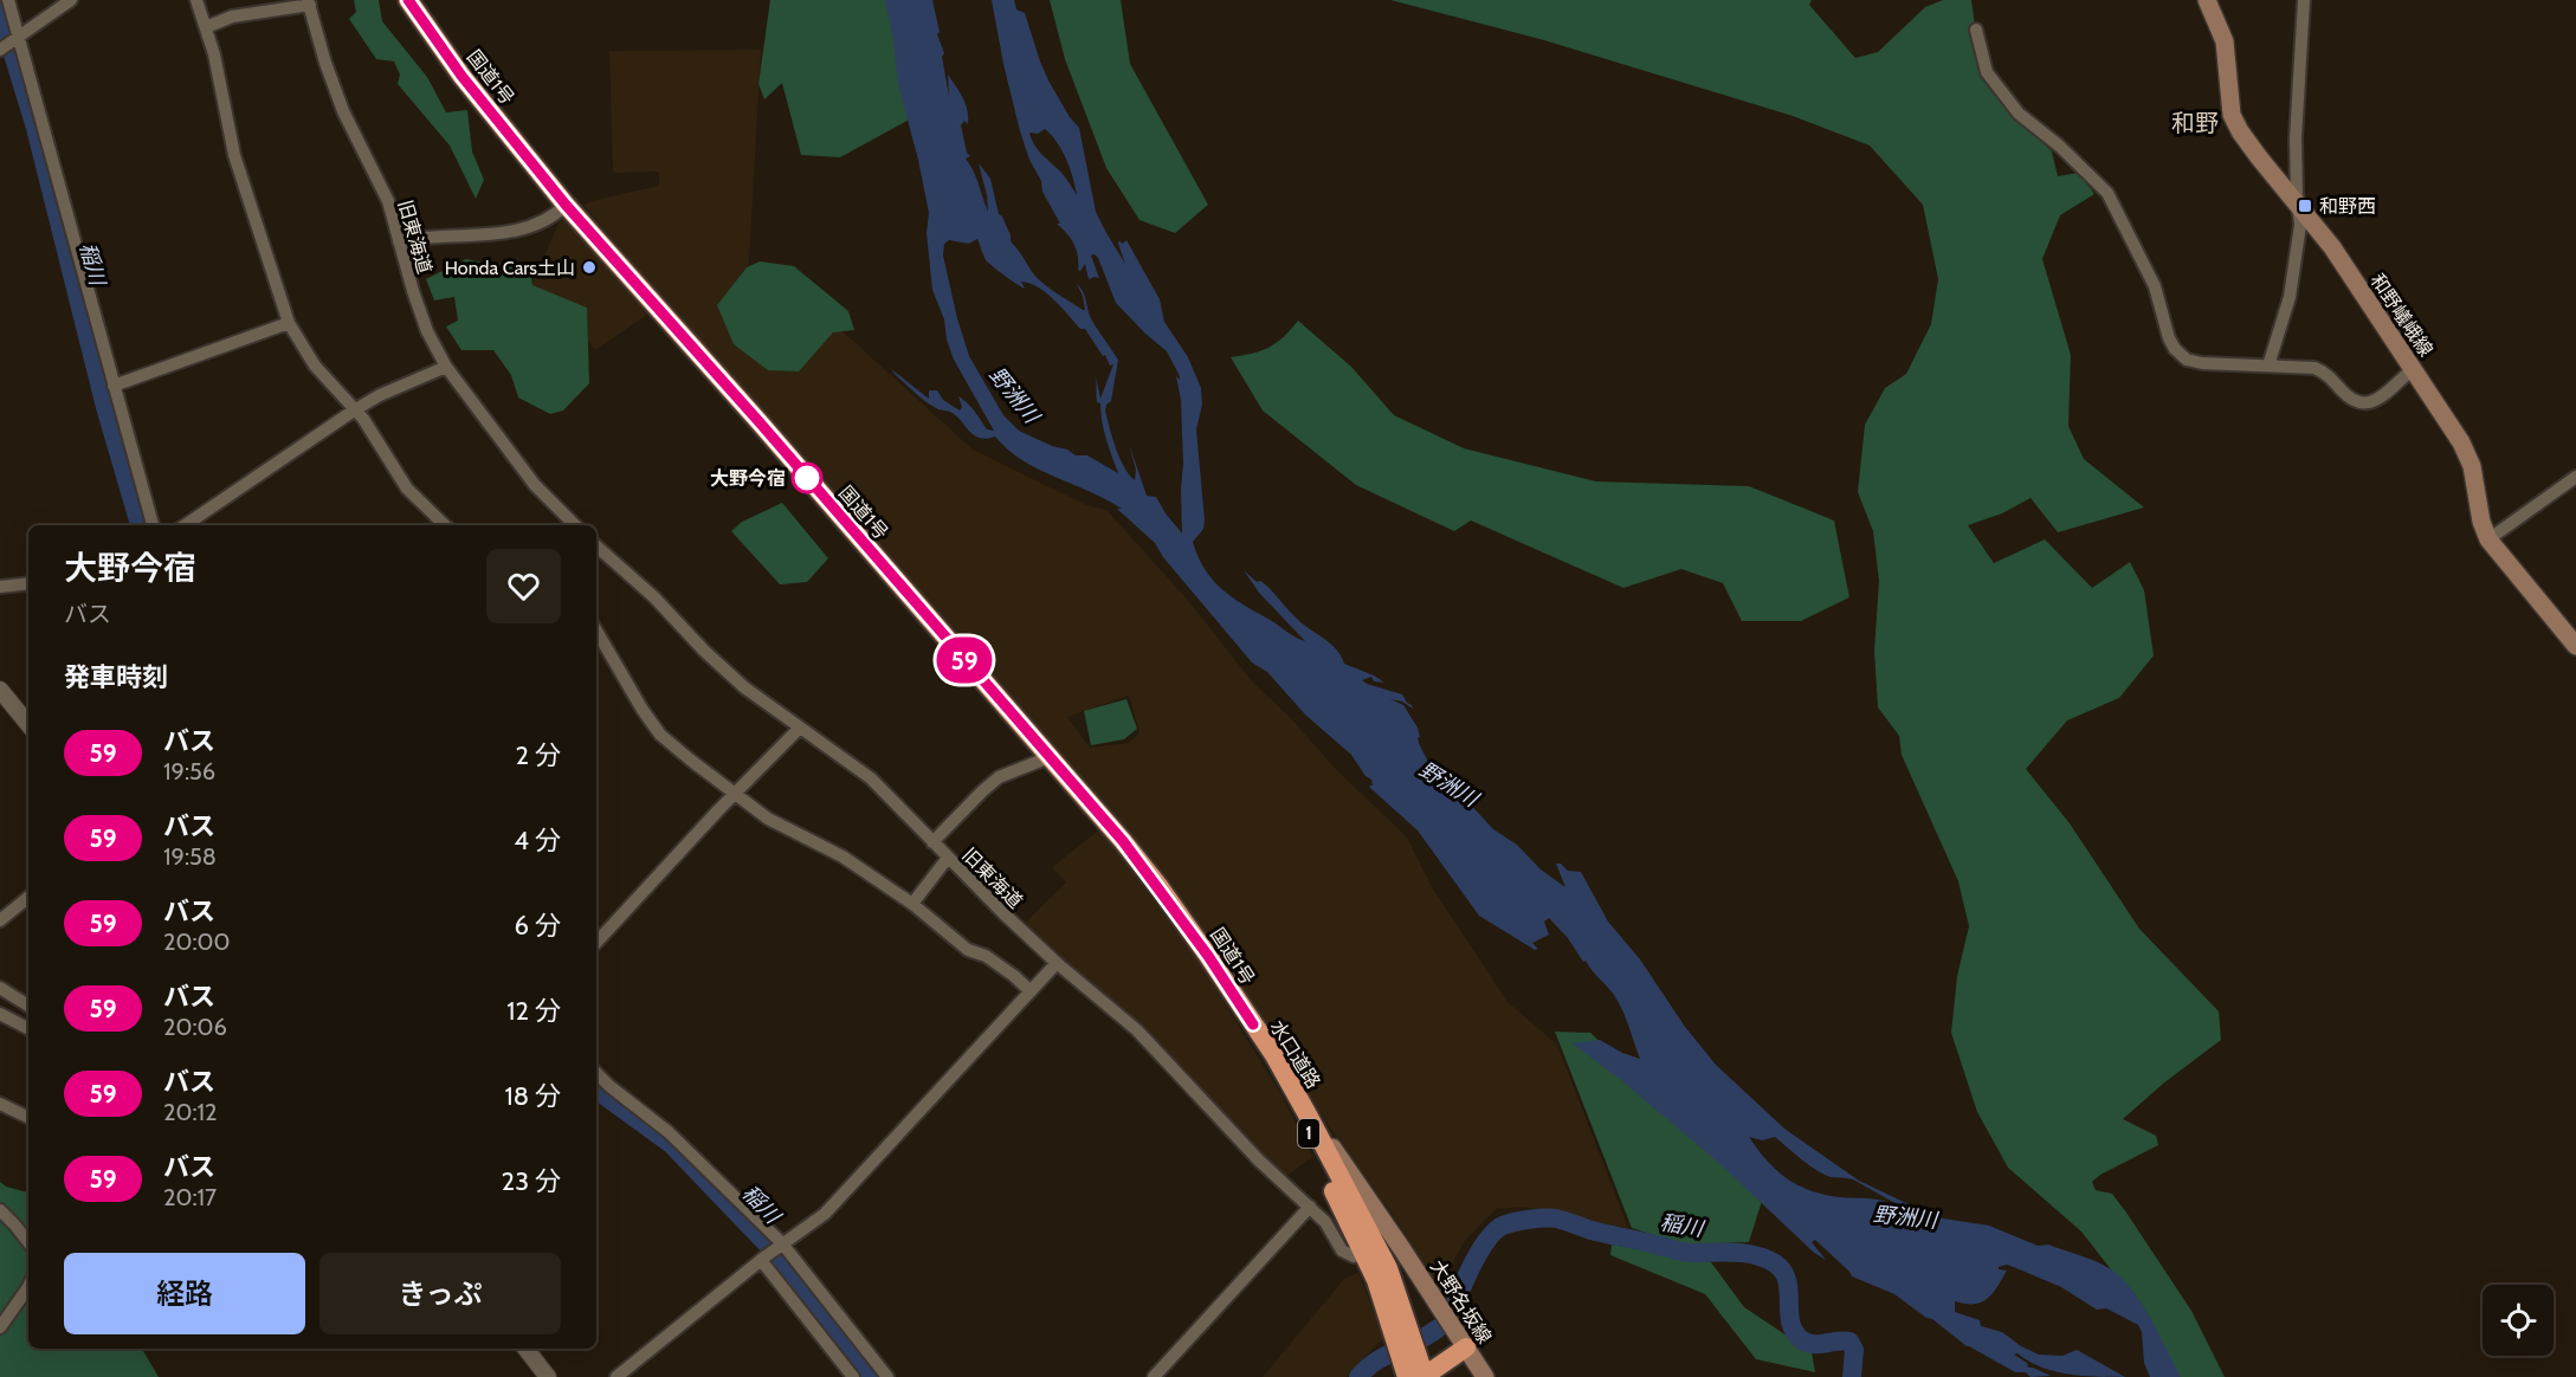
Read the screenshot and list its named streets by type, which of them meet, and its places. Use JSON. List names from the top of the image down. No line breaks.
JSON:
{"streets":{"highway":["国道1号","水口道路","1"],"main road":["和野嶬峨線","大野名坂線"],"street":["旧東海道"]},"crossings":[["国道1号","水口道路"],["旧東海道","水口道路"],["水口道路","大野名坂線"]],"districts":["和野"],"water":["稲川","野洲川"],"places":{"transit":["和野西"],"other":["Honda Cars土山","大野今宿"]},"lines":["bus line 59"],"page":{"on_map":"59","heading":[["大野今宿","バス"],"発車時刻"],"list":[{"mark":"59","name":"バス","note":"19:56","value":"2 分"},{"mark":"59","name":"バス","note":"19:58","value":"4 分"},{"mark":"59","name":"バス","note":"20:00","value":"6 分"},{"mark":"59","name":"バス","note":"20:06","value":"12 分"},{"mark":"59","name":"バス","note":"20:12","value":"18 分"},{"mark":"59","name":"バス","note":"20:17","value":"23 分"}],"buttons":["経路","きっぷ"]}}
